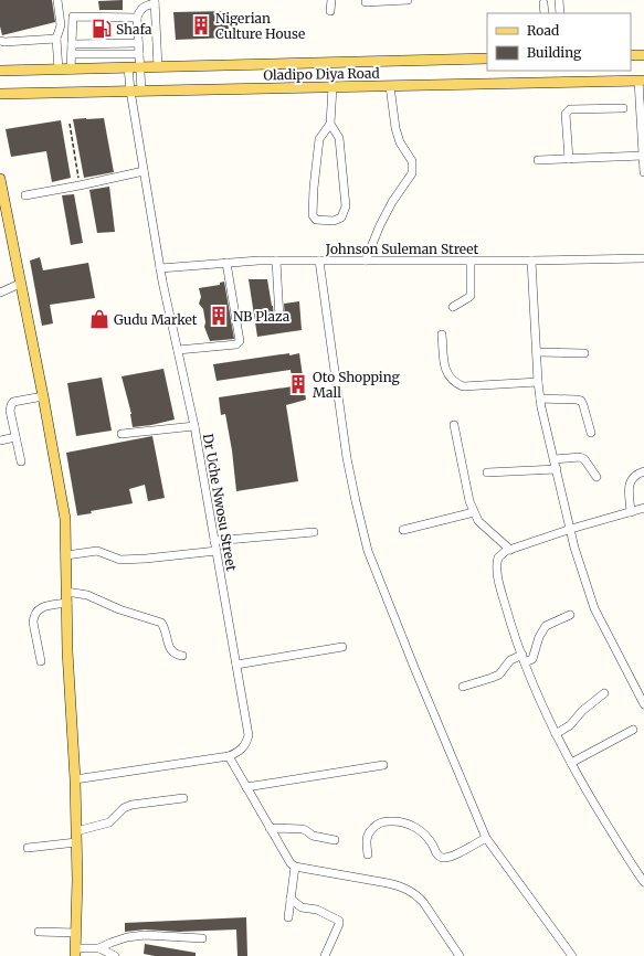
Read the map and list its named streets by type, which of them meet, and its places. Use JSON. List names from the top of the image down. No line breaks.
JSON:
{"streets":{"main road":["Oladipo Diya Road"],"street":["Johnson Suleman Street","Dr Uche Nwosu Street"]},"crossings":[["Oladipo Diya Road","Dr Uche Nwosu Street"],["Johnson Suleman Street","Dr Uche Nwosu Street"]],"places":{"building":["Nigerian Culture House","NB Plaza","Oto Shopping Mall"],"fuel station":["Shafa"],"shop":["Gudu Market"]},"legend":["Road","Building"]}
